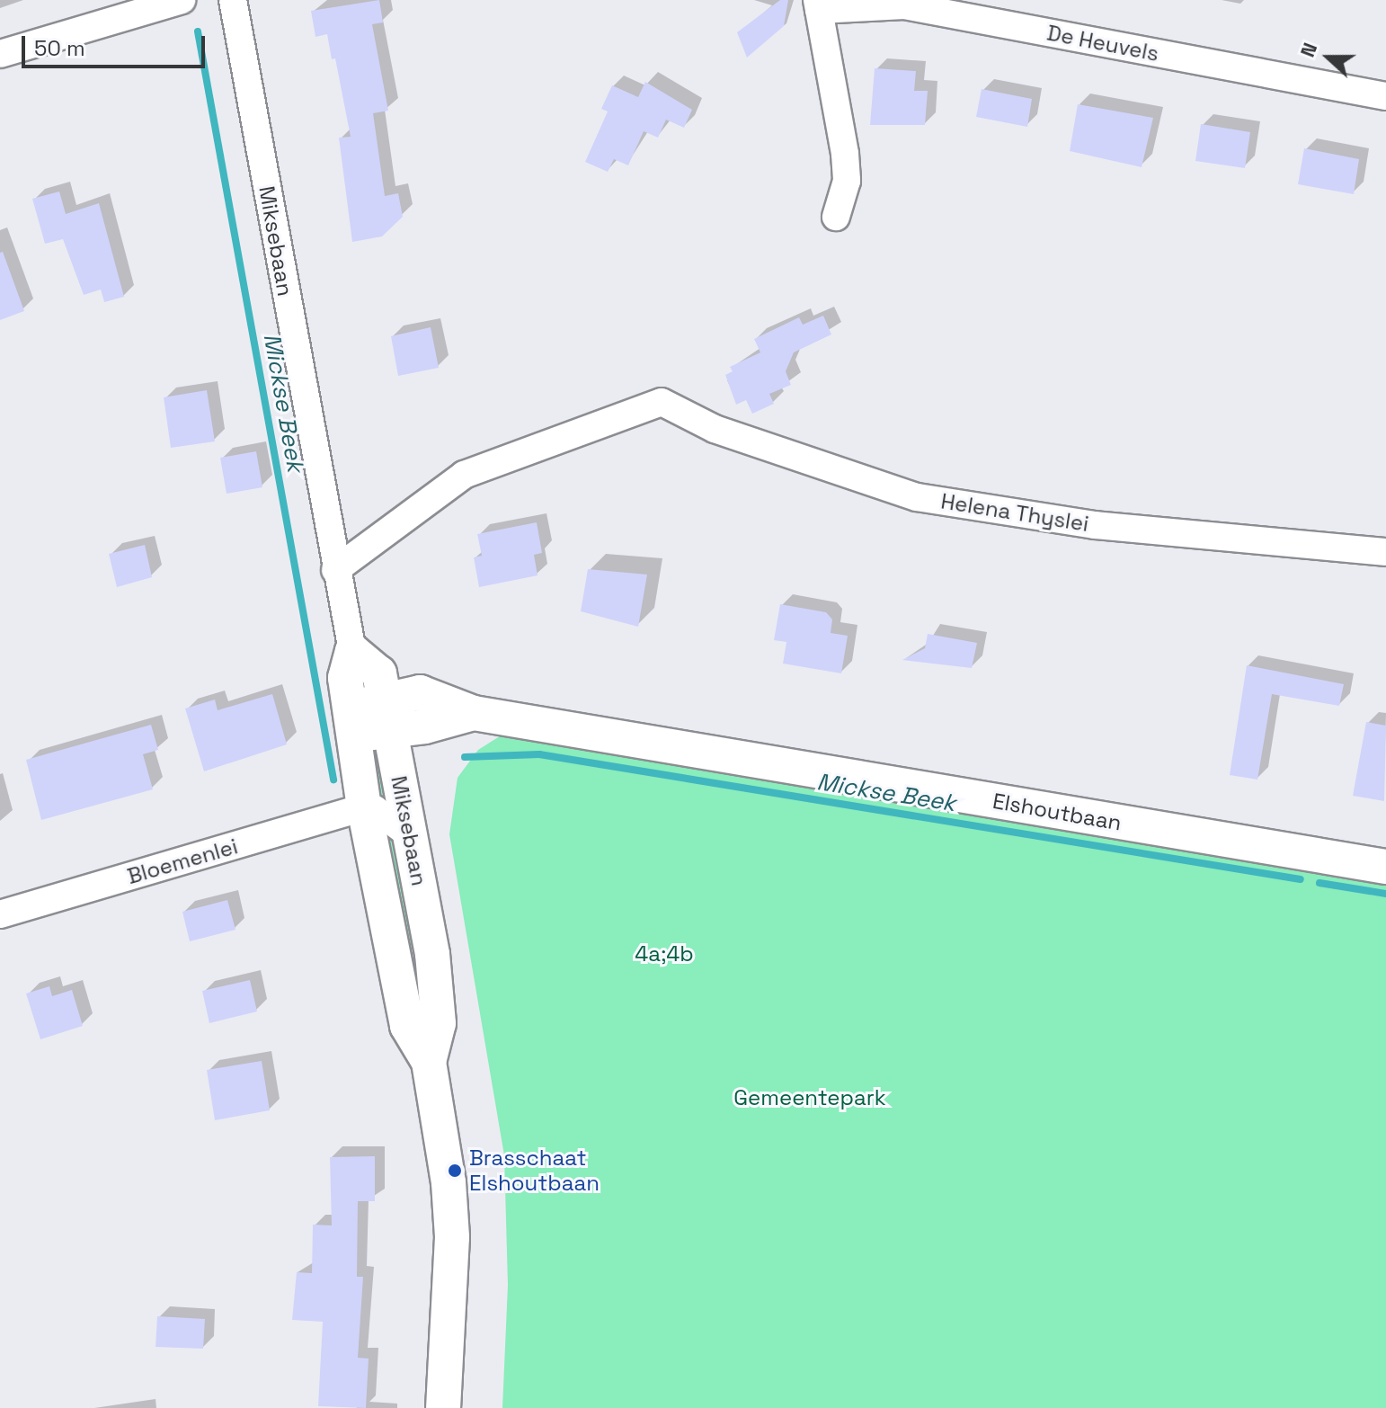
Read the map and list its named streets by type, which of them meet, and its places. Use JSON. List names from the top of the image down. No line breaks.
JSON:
{"streets":{"main road":["Miksebaan","Elshoutbaan"],"street":["De Heuvels","Helena Thyslei","Bloemenlei"]},"crossings":[["Miksebaan","Helena Thyslei"],["Miksebaan","Elshoutbaan"],["Miksebaan","Bloemenlei"]],"water":["Mickse Beek"],"parks":["4a;4b","Gemeentepark"],"places":["Brasschaat Elshoutbaan"],"scale_bar":"50 m","north":"left"}
